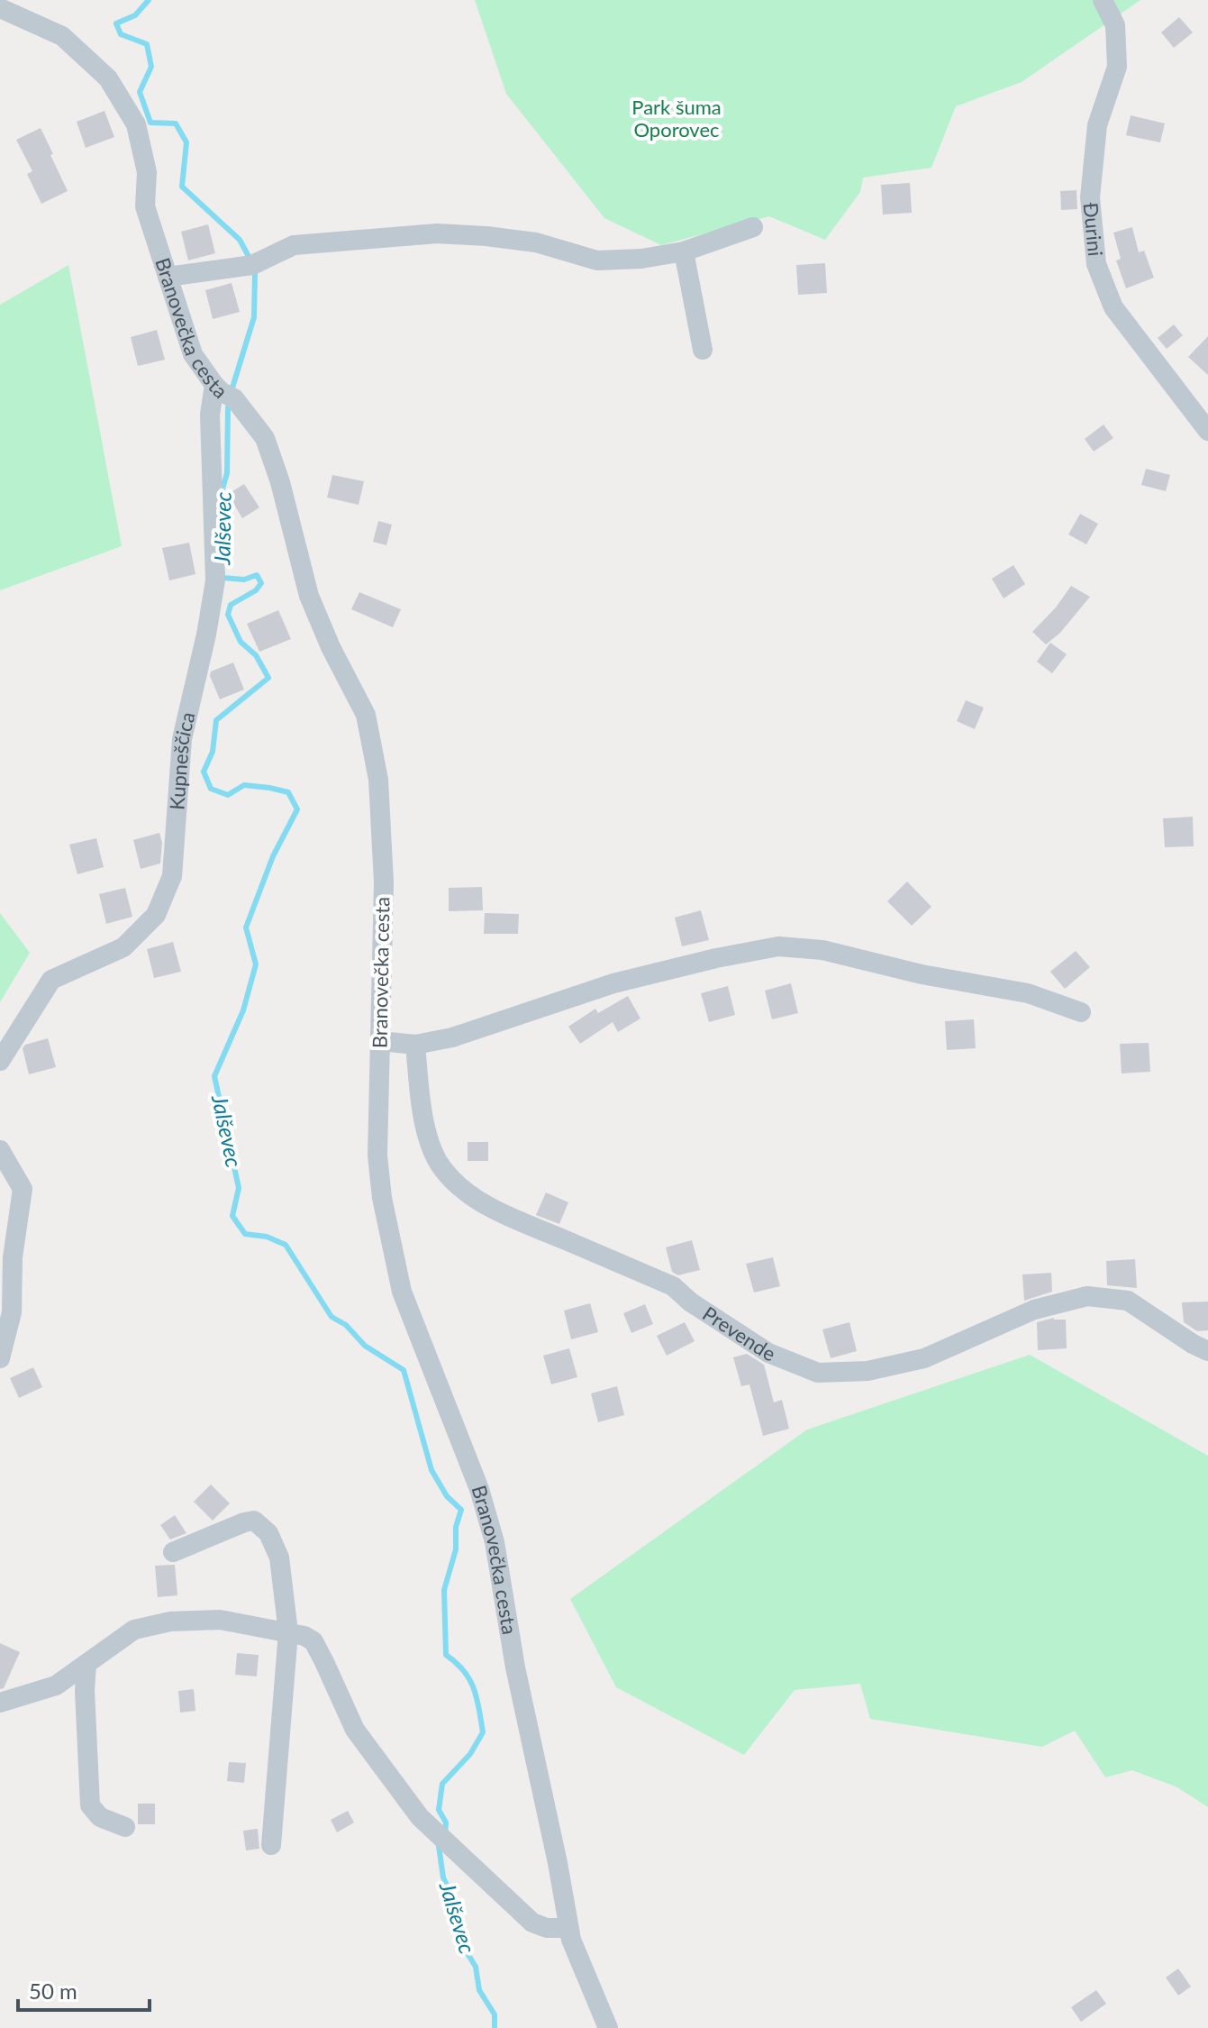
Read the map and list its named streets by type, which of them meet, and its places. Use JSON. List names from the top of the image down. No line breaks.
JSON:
{"streets":{"street":["Đurini","Branovečka cesta","Kupneščica","Prevende"]},"crossings":[["Branovečka cesta","Kupneščica"]],"water":["Jalševec"],"parks":["Park šuma Oporovec"],"scale_bar":"50 m"}
